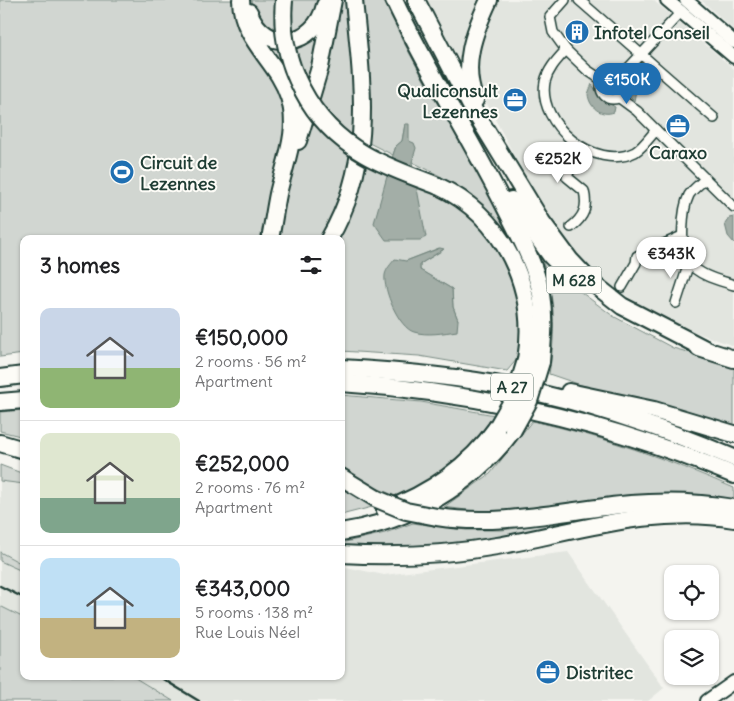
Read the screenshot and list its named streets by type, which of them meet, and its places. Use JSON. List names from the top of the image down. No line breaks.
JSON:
{"streets":{"highway":["M 628","A 27"]},"places":{"building":["Infotel Conseil"],"office":["Qualiconsult Lezennes","Caraxo","Distritec"],"sports":["Circuit de Lezennes"]},"page":{"price":["€150K","€252K","€343K"],"heading":"3 homes","list":[{"name":"€150,000","note":"2 rooms · 56 m² · Apartment"},{"name":"€252,000","note":"2 rooms · 76 m² · Apartment"},{"name":"€343,000","note":"5 rooms · 138 m² · Rue Louis Néel"}]}}
